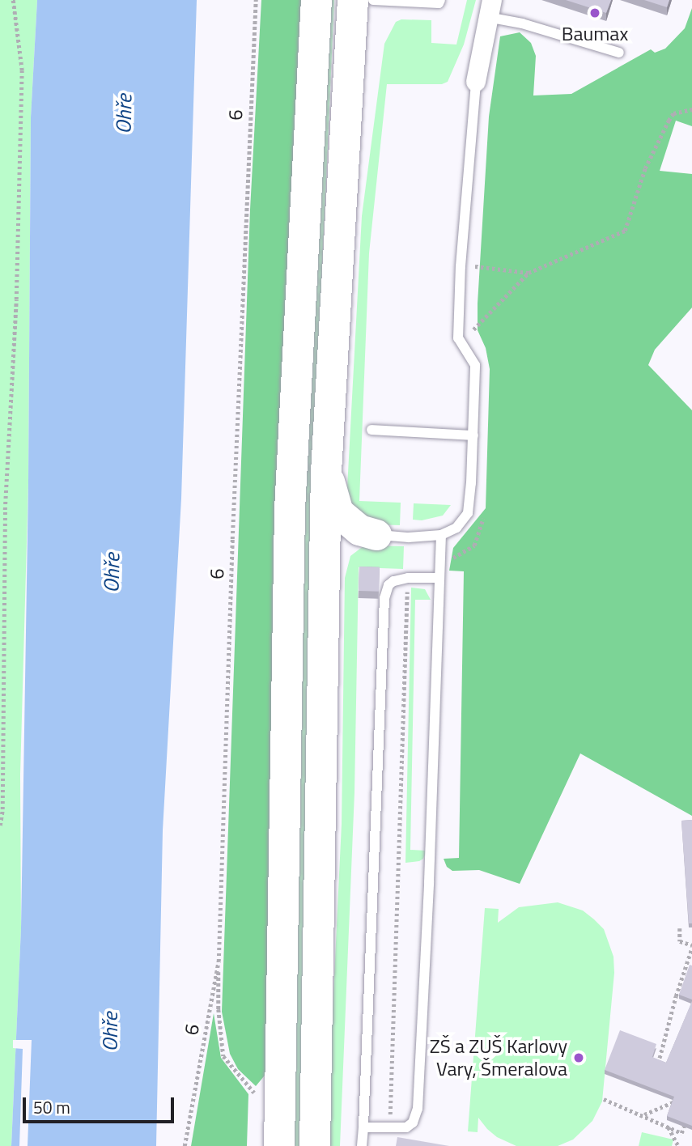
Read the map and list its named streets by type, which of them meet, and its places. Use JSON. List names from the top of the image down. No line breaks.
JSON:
{"streets":{"path":["6"]},"water":["Ohře"],"places":["Baumax","ZŠ a ZUŠ Karlovy Vary, Šmeralova"],"scale_bar":"50 m"}
